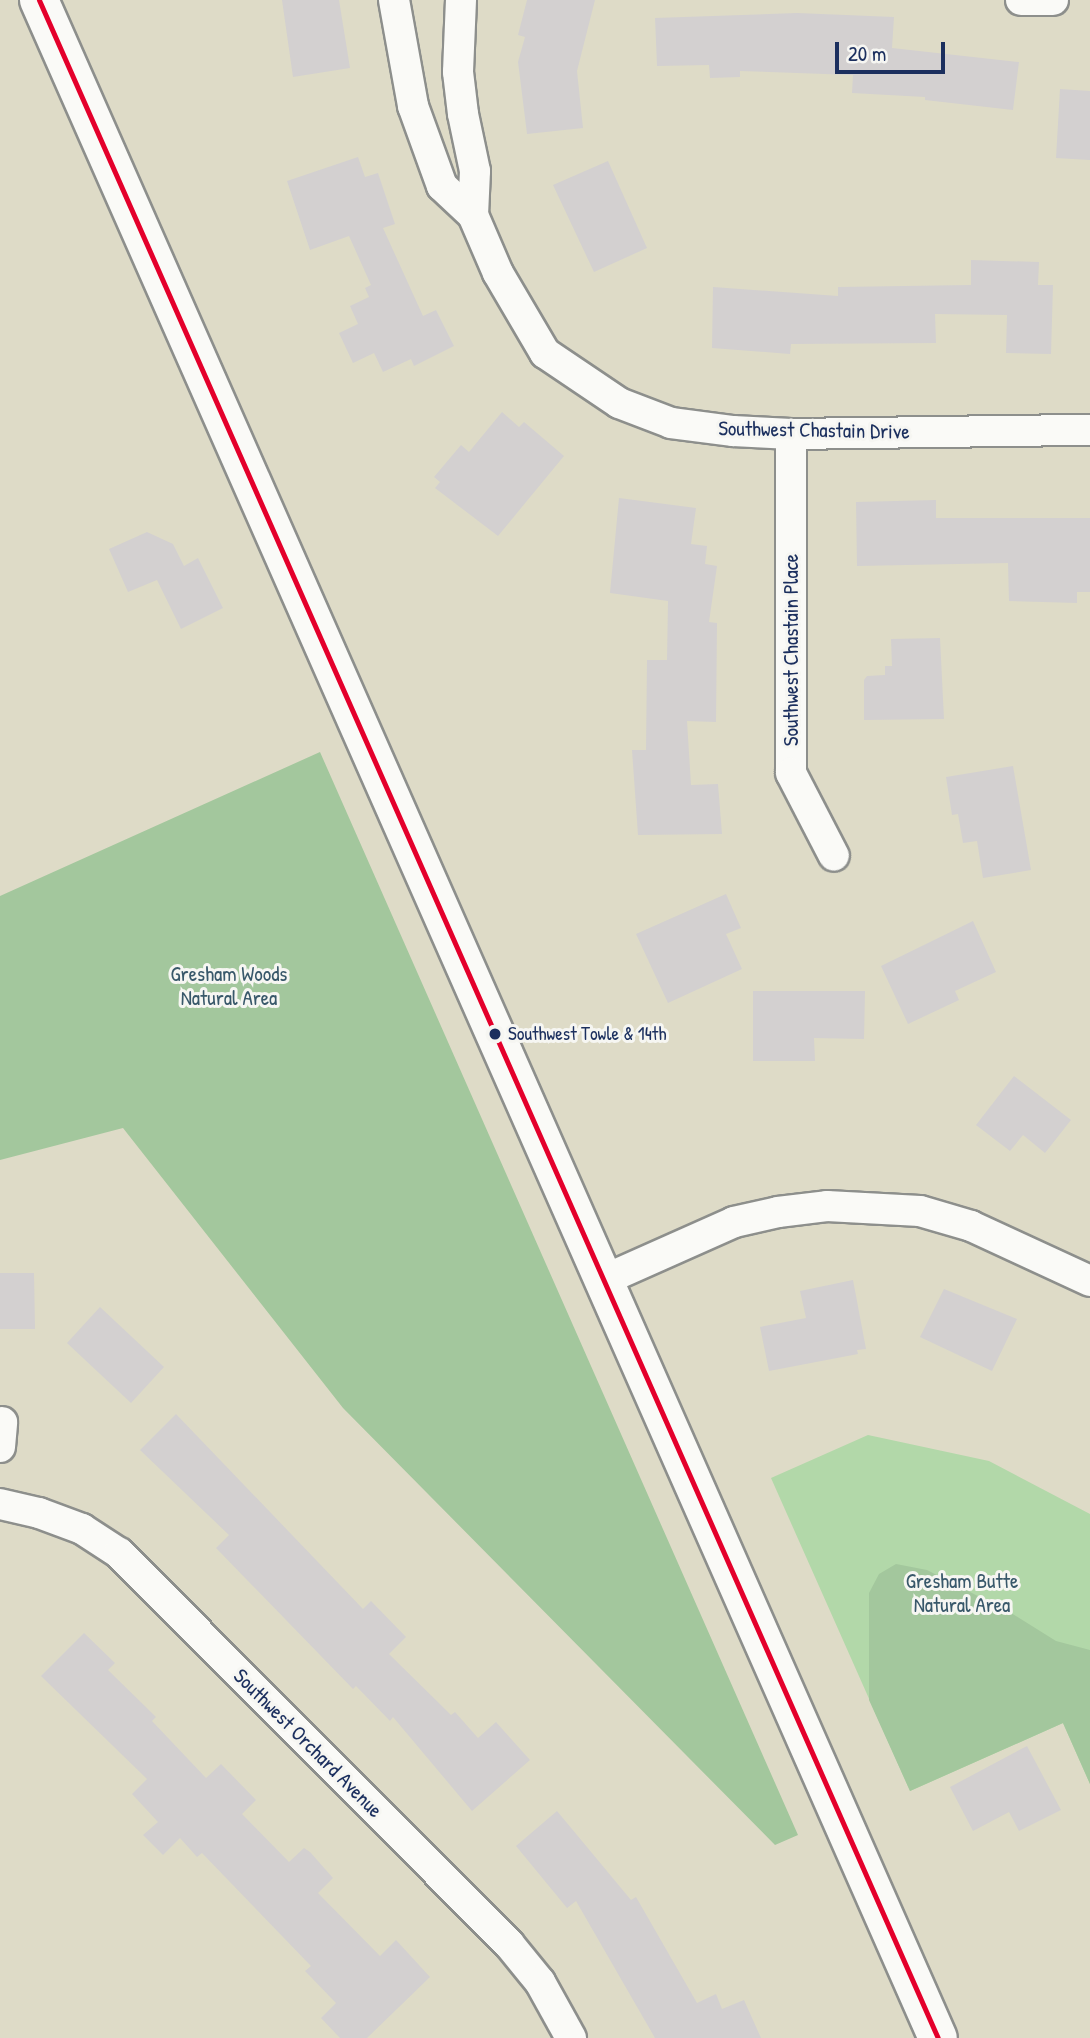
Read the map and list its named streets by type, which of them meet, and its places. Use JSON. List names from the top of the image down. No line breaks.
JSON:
{"streets":{"street":["Southwest Chastain Drive","Southwest Chastain Place","Southwest Orchard Avenue"]},"crossings":[["Southwest Chastain Drive","Southwest Chastain Place"]],"parks":["Gresham Woods Natural Area","Gresham Butte Natural Area"],"places":["Southwest Towle & 14th"],"scale_bar":"20 m"}
